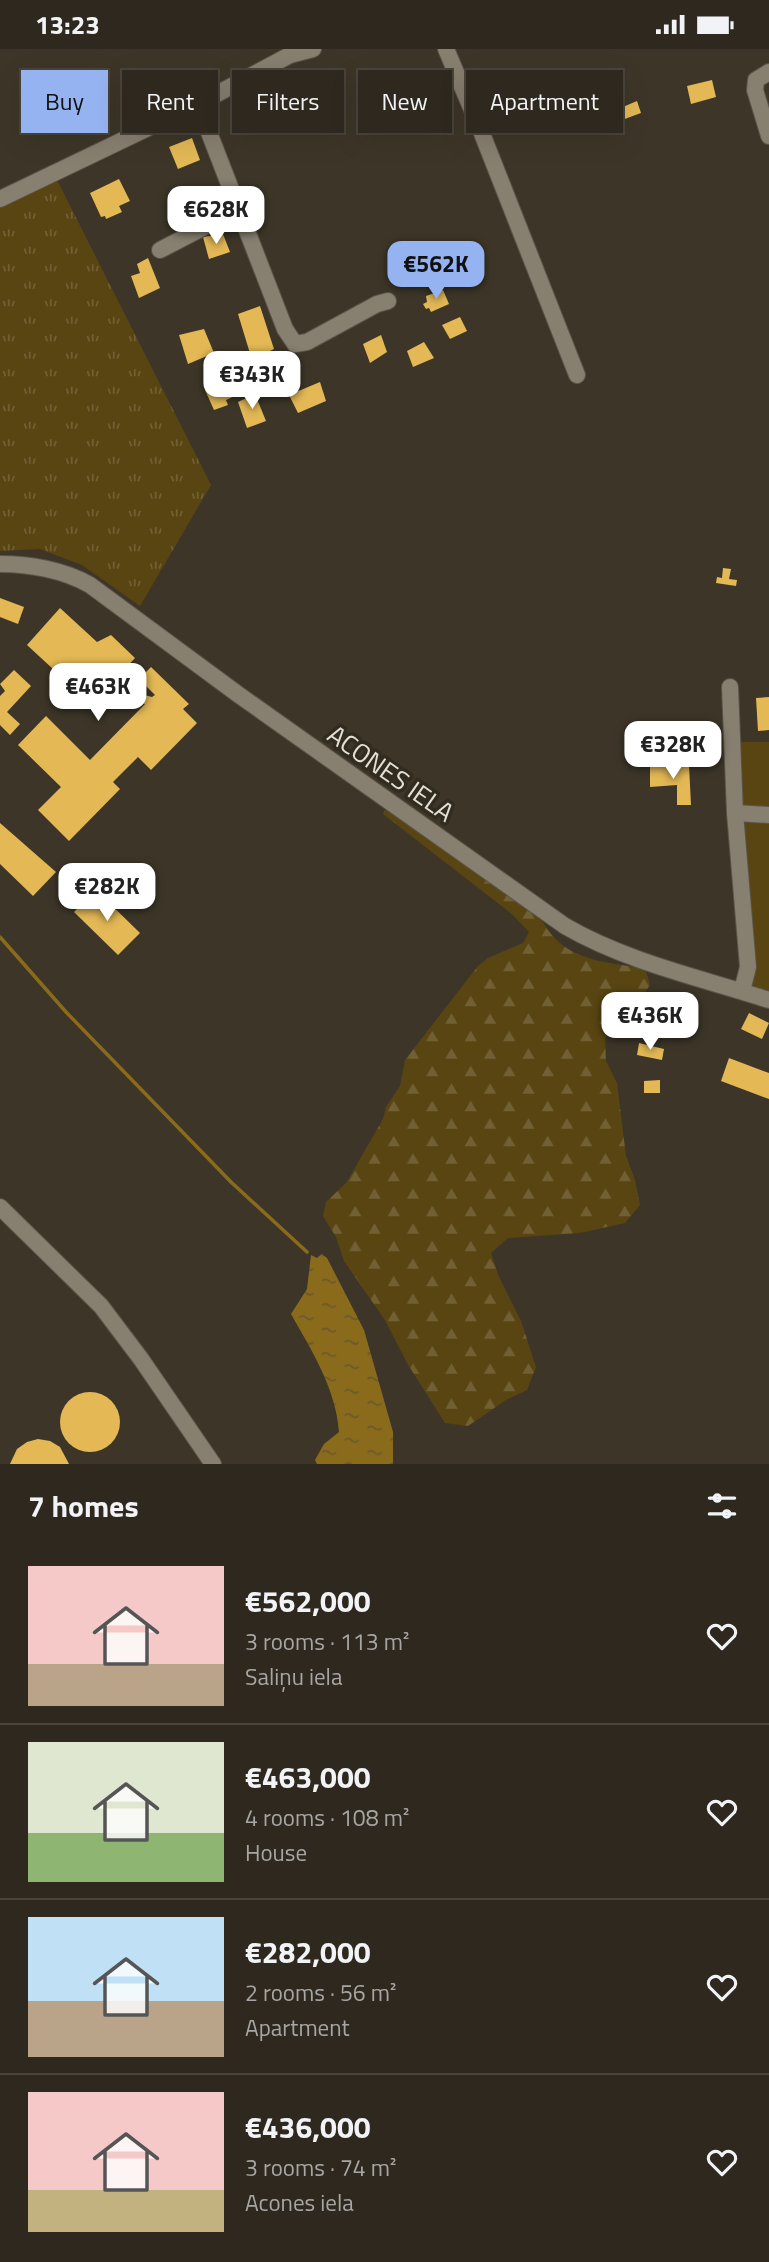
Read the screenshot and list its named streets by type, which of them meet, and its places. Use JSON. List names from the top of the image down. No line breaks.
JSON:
{"streets":{"street":["ACONES IELA"]},"page":{"status":"13:23","chip":["Buy","Rent","Filters","New","Apartment"],"price":["€628K","€562K","€343K","€463K","€328K","€282K","€436K"],"heading":"7 homes","list":[{"name":"€562,000","note":"3 rooms · 113 m² · Saliņu iela"},{"name":"€463,000","note":"4 rooms · 108 m² · House"},{"name":"€282,000","note":"2 rooms · 56 m² · Apartment"},{"name":"€436,000","note":"3 rooms · 74 m² · Acones iela"}]}}
